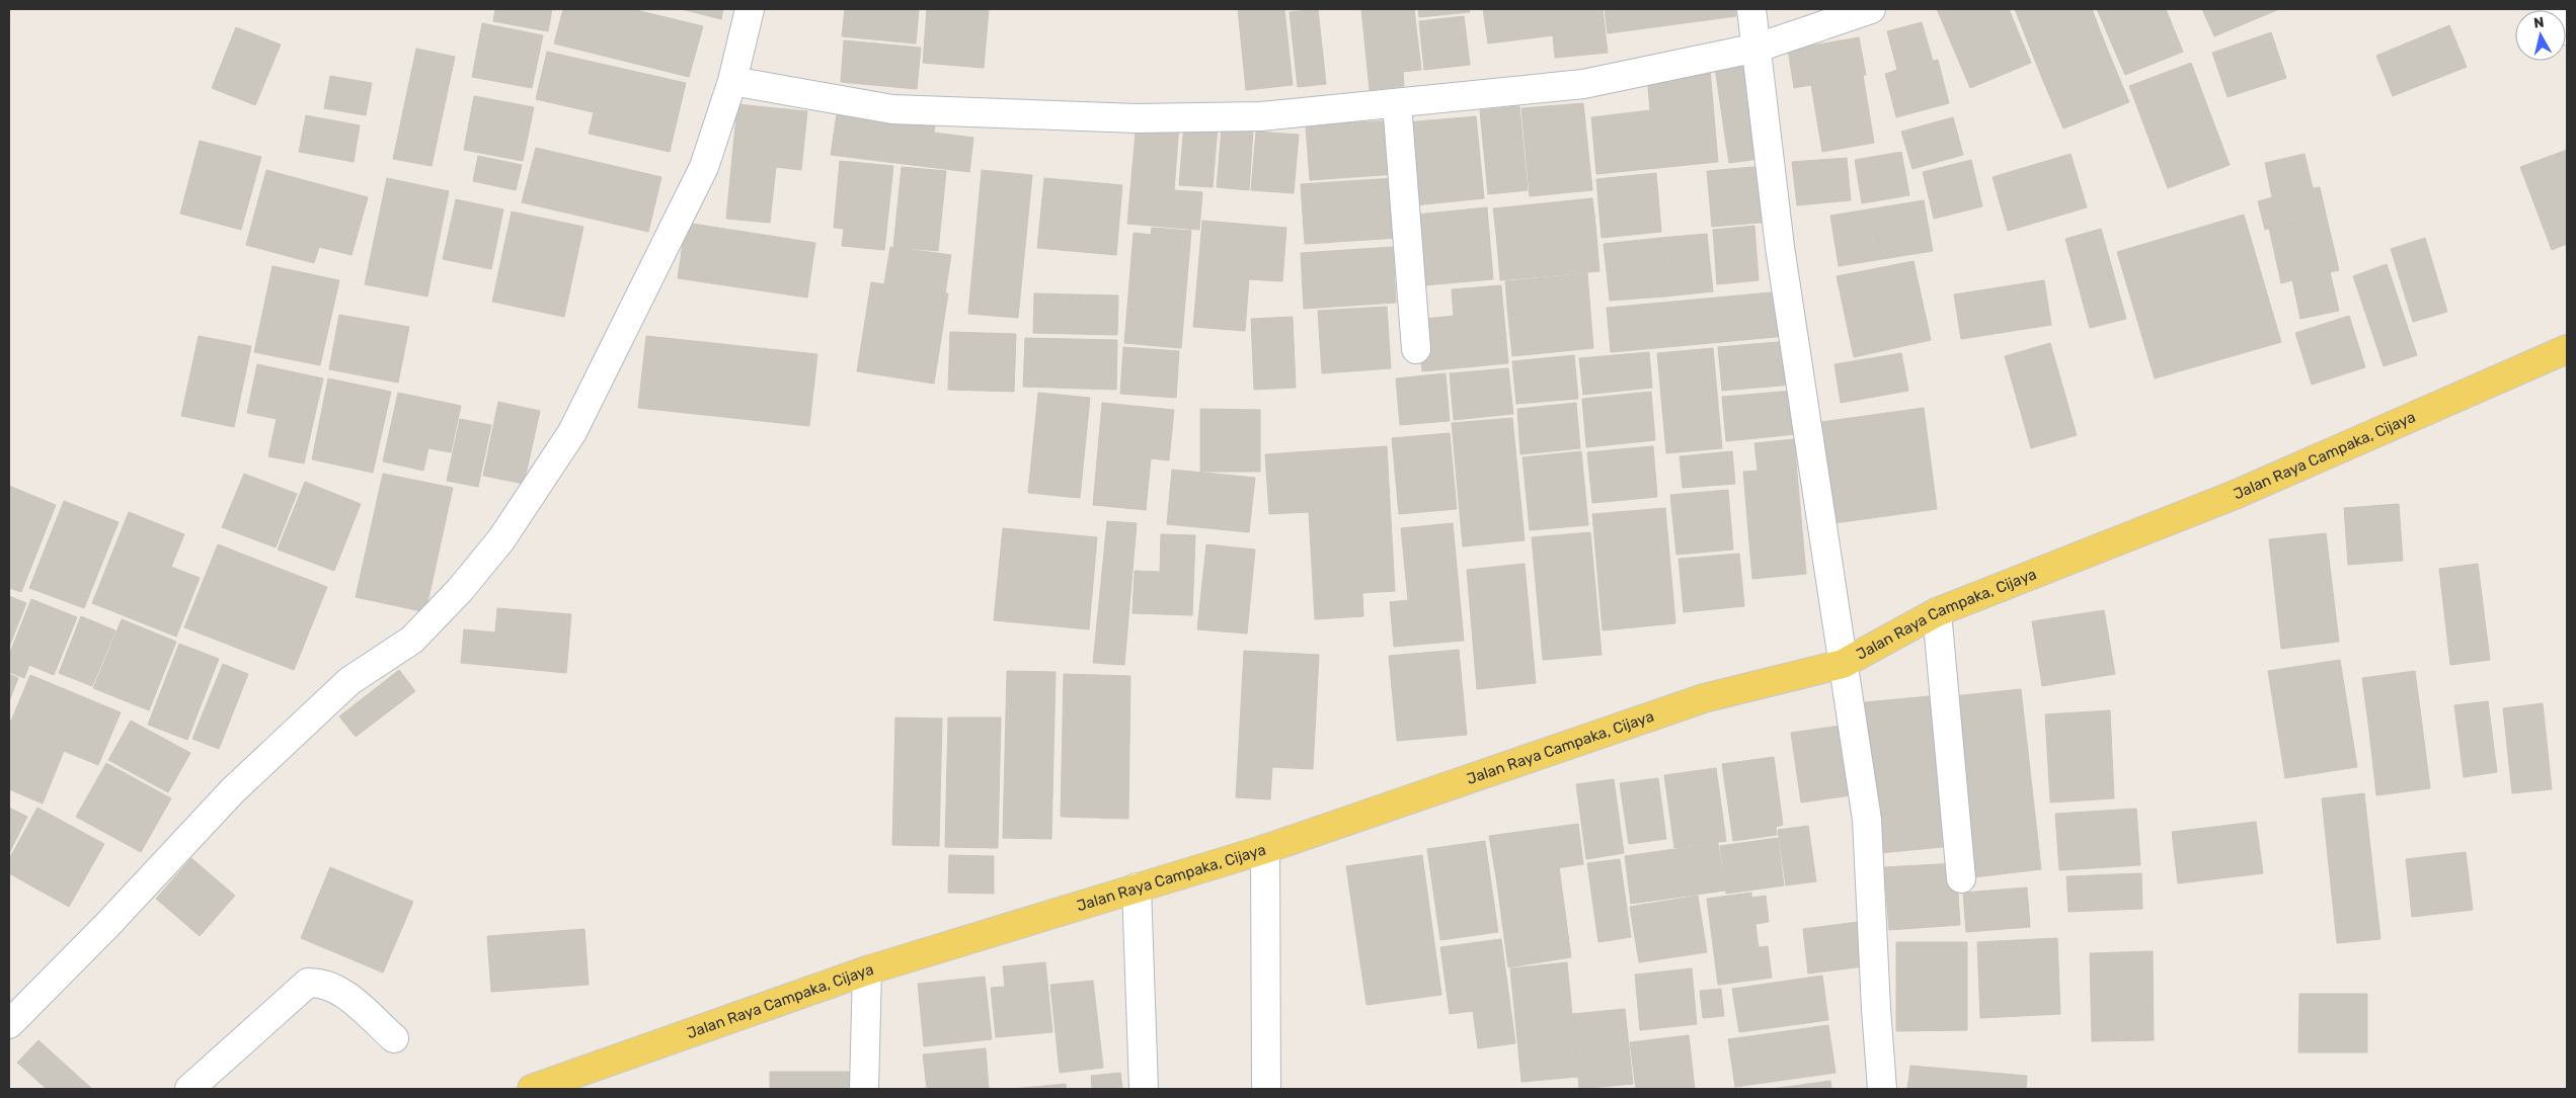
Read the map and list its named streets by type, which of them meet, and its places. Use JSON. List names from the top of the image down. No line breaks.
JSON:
{"streets":{"main road":["Jalan Raya Campaka, Cijaya"]},"north":"top"}
